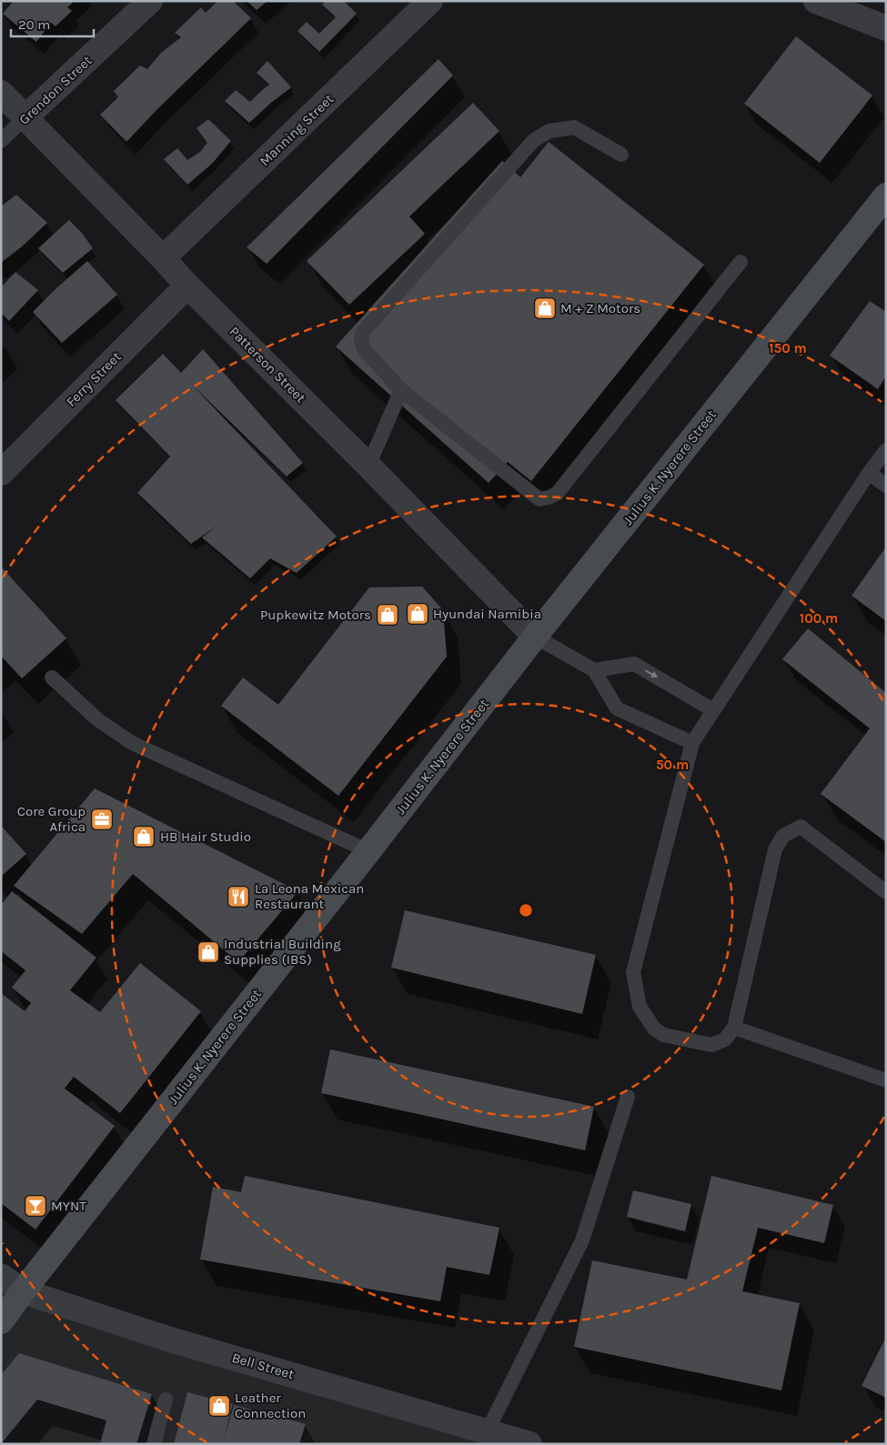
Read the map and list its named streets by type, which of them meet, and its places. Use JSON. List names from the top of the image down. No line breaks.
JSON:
{"streets":{"street":["Grendon Street","Manning Street","Patterson Street","Ferry Street","Julius K. Nyerere Street","Bell Street"]},"crossings":[["Grendon Street","Patterson Street"],["Manning Street","Patterson Street"],["Patterson Street","Ferry Street"],["Patterson Street","Julius K. Nyerere Street"],["Julius K. Nyerere Street","Bell Street"]],"places":{"shop":["M + Z Motors","Hyundai Namibia","Pupkewitz Motors","HB Hair Studio","Industrial Building Supplies (IBS)","Leather Connection"],"office":["Core Group Africa"],"restaurant":["La Leona Mexican Restaurant"],"bar":["MYNT"]},"scale_bar":"20 m","rings":["150 m","100 m","50 m"]}
